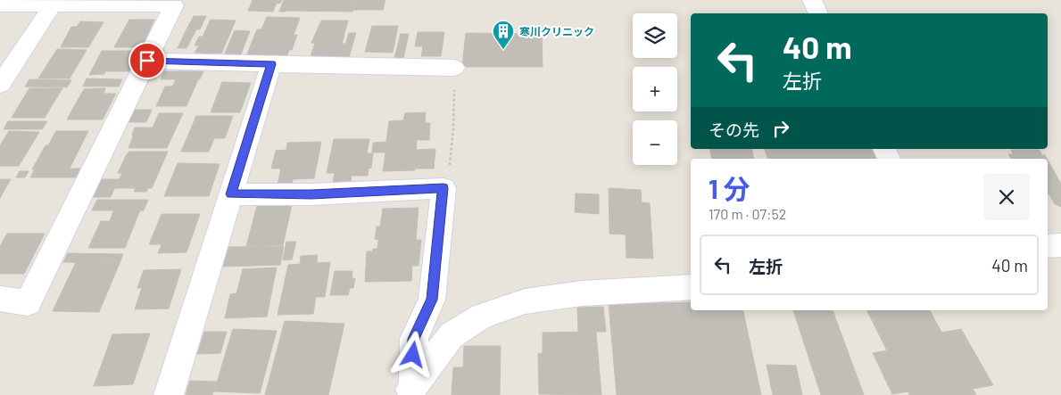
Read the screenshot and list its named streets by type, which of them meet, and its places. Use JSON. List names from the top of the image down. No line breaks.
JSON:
{"places":{"building":["寒川クリニック"]},"page":{"map_buttons":["+","−"],"turn":["40 m","左折"],"then":"その先","heading":["1 分","170 m · 07:52"],"list":[{"name":"左折","value":"40 m"}]}}
